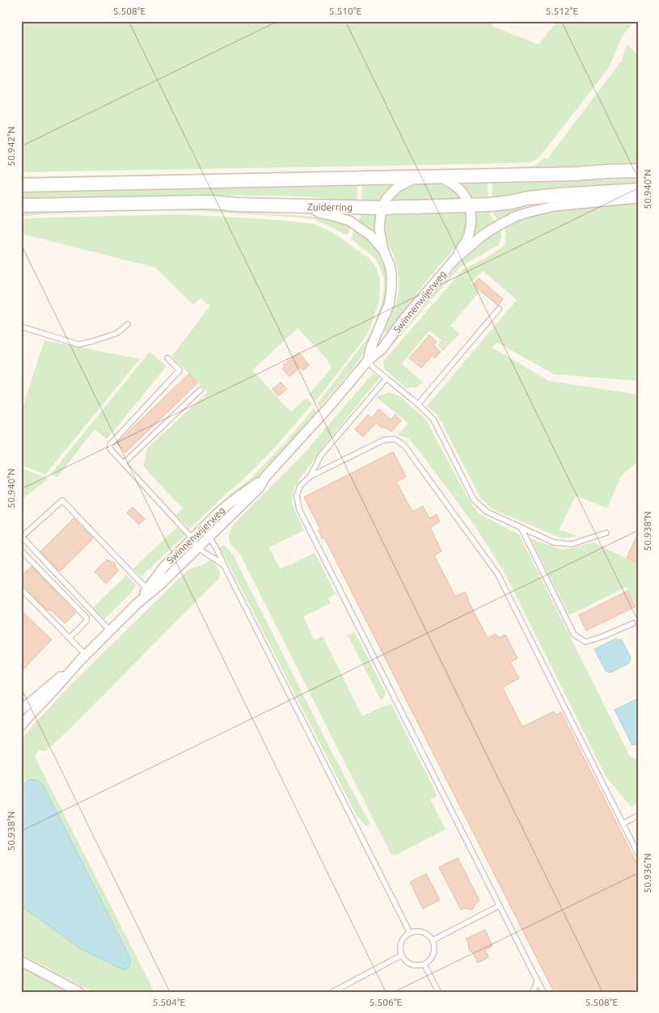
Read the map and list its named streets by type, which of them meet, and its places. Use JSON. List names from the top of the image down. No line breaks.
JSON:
{"streets":{"main road":["Zuiderring"],"street":["Swinnenwijerweg"]},"crossings":[["Zuiderring","Swinnenwijerweg"]],"coordinates":["5.508°E","5.510°E","5.512°E","50.942°N","50.940°N","50.938°N","50.936°N","5.504°E","5.506°E"]}
